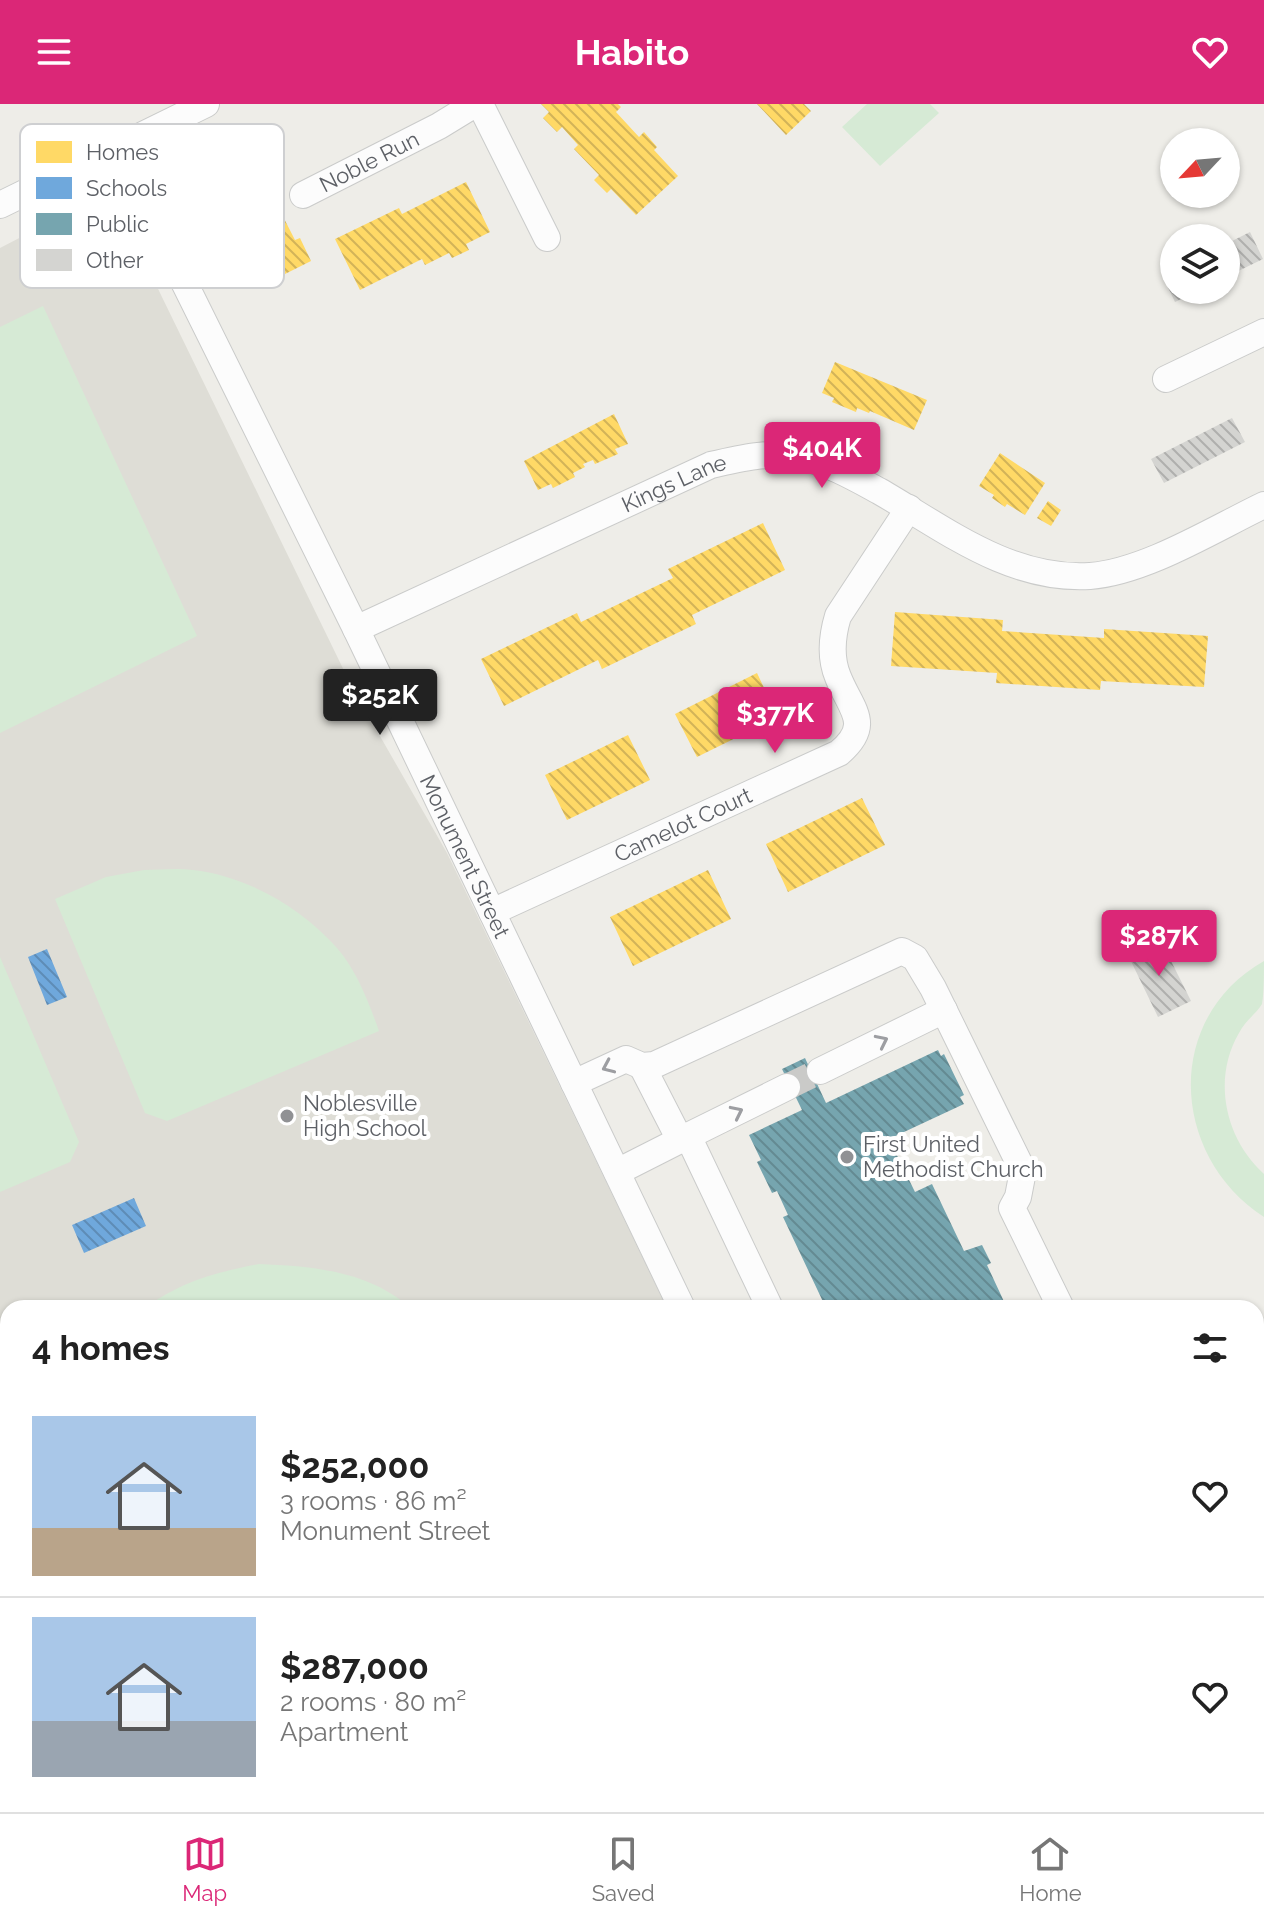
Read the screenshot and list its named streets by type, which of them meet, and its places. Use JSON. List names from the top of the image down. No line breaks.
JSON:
{"streets":{"street":["Noble Run","Kings Lane","Camelot Court","Monument Street"]},"crossings":[["Kings Lane","Camelot Court"],["Kings Lane","Monument Street"],["Camelot Court","Monument Street"]],"places":["Noblesville High School","First United Methodist Church"],"legend":["Homes","Schools","Public","Other"],"north":"bottom left","page":{"header":"Habito","price":["$404K","$252K","$377K","$287K"],"heading":"4 homes","list":[{"name":"$252,000","note":"3 rooms · 86 m² · Monument Street"},{"name":"$287,000","note":"2 rooms · 80 m² · Apartment"}],"tabs":["Map","Saved","Home"]}}
